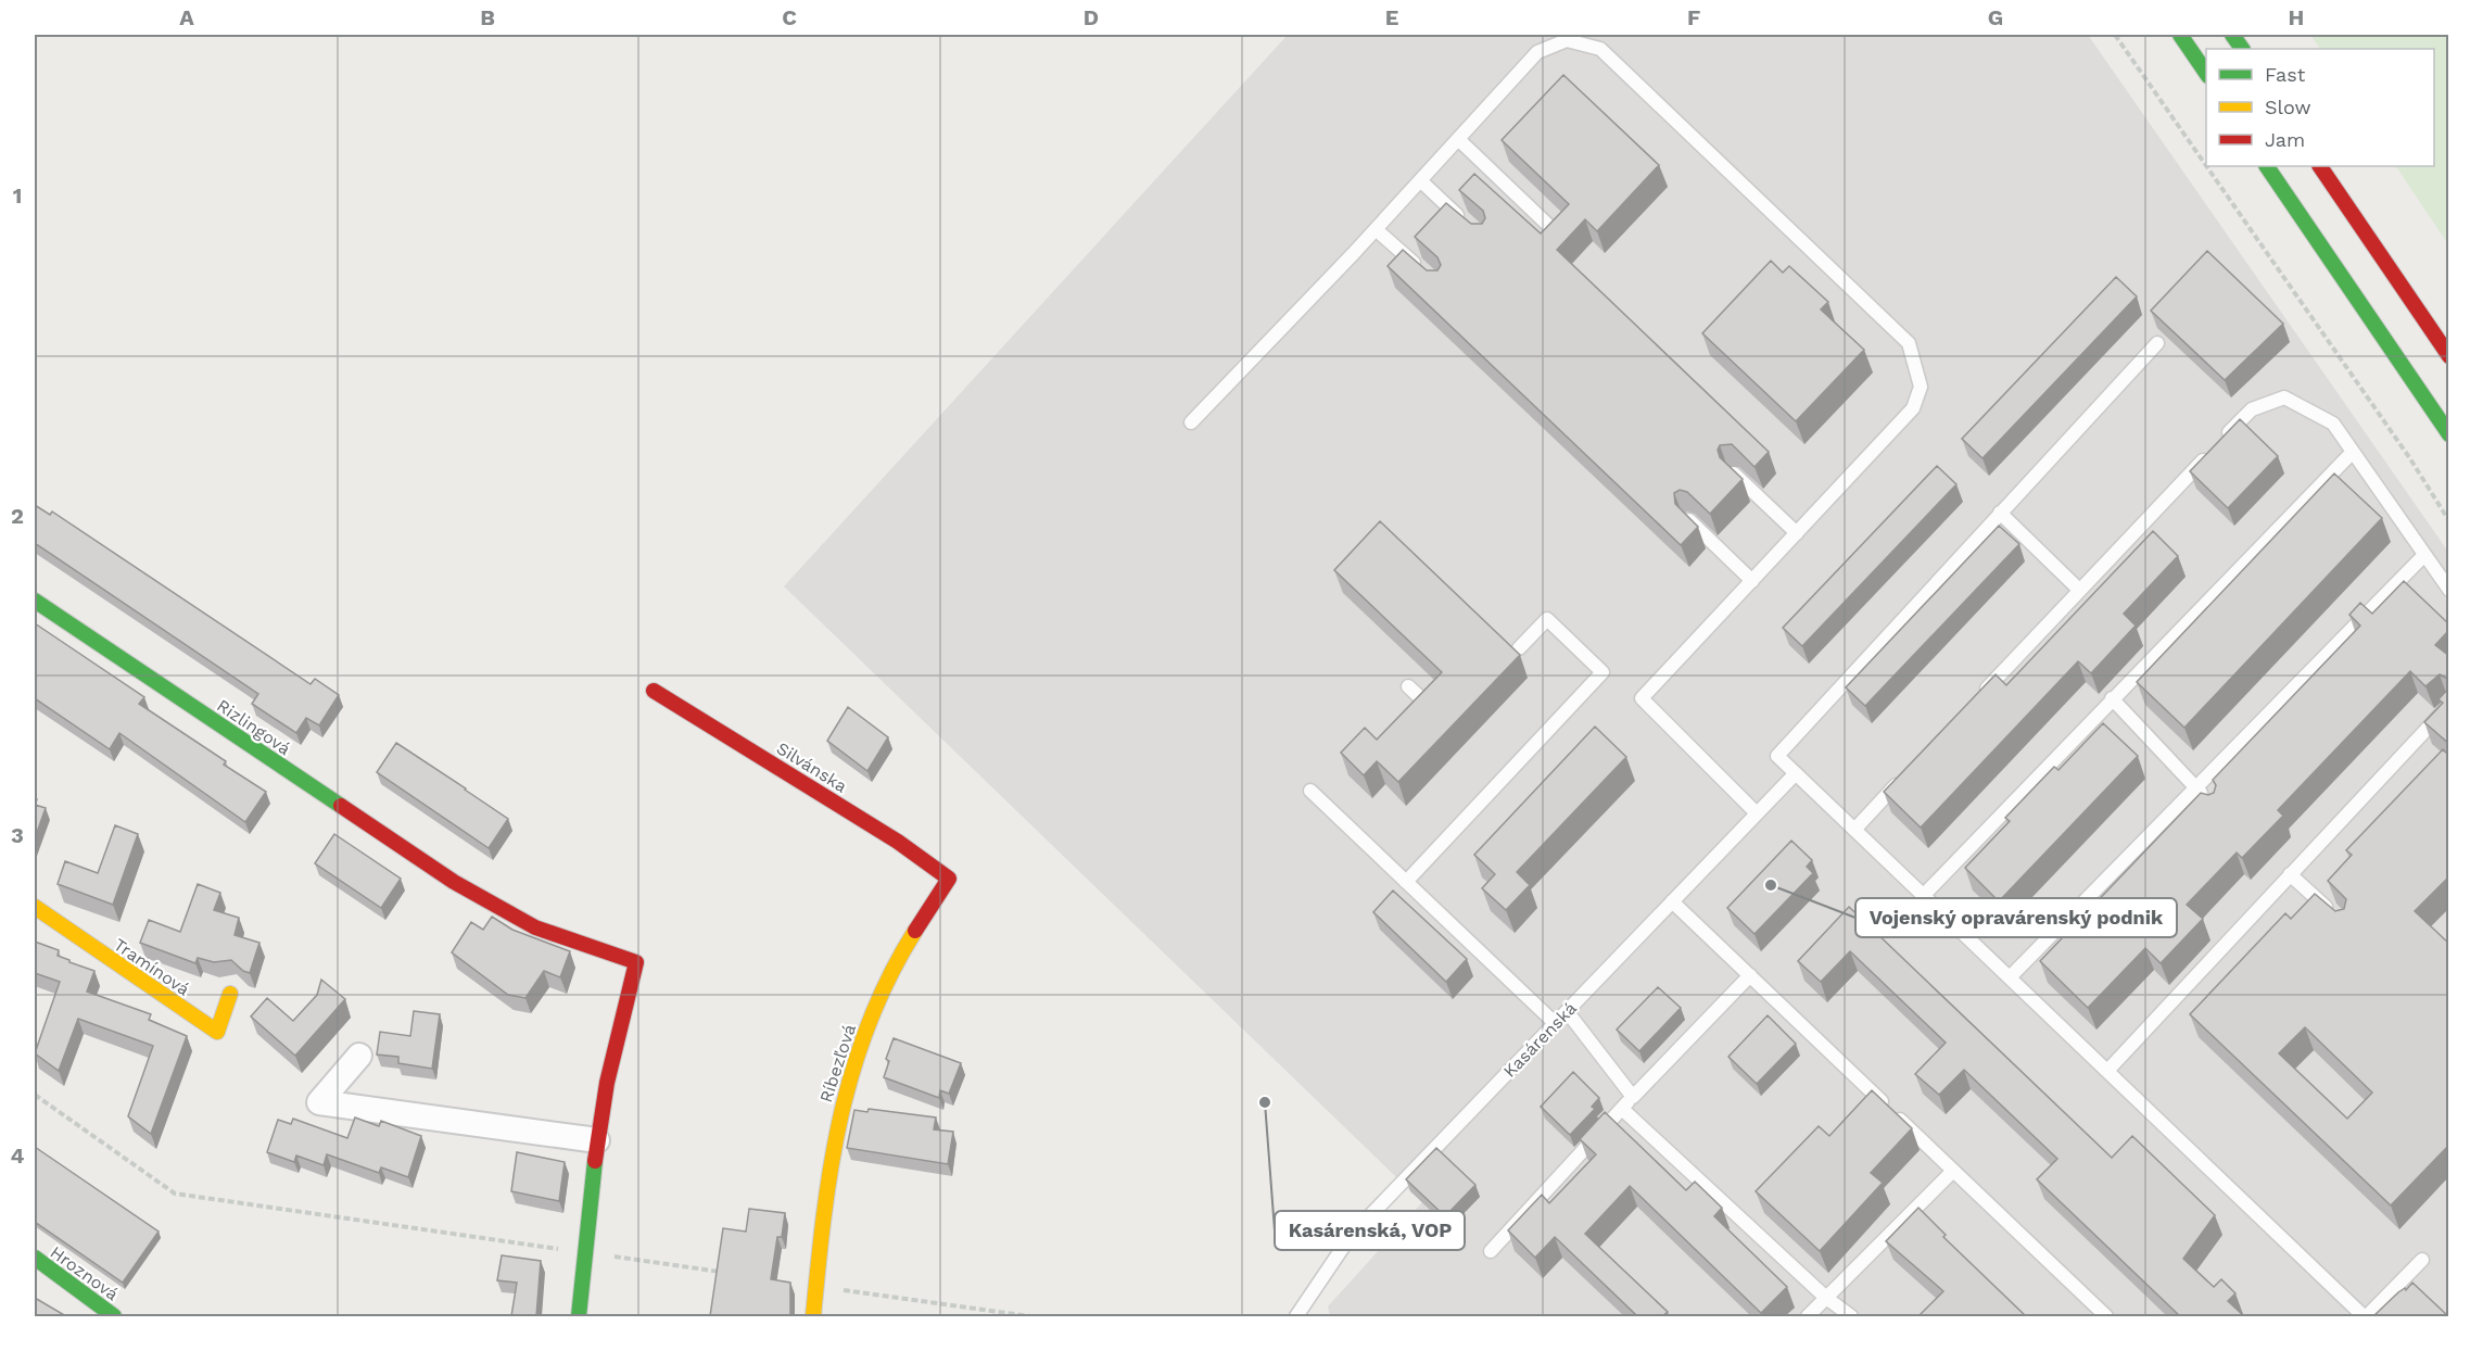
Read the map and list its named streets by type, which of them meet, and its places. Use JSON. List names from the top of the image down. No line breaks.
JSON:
{"streets":{"main road":["Rizlingová","Silvánska","Tramínová","Ríbezľová","Hroznová"],"lane":["Kasárenská"]},"crossings":[["Silvánska","Ríbezľová"]],"places":["Vojenský opravárenský podnik","Kasárenská, VOP"],"legend":["Fast","Slow","Jam"],"grid":{"columns":["A","B","C","D","E","F","G","H"],"rows":["1","2","3","4"]}}
